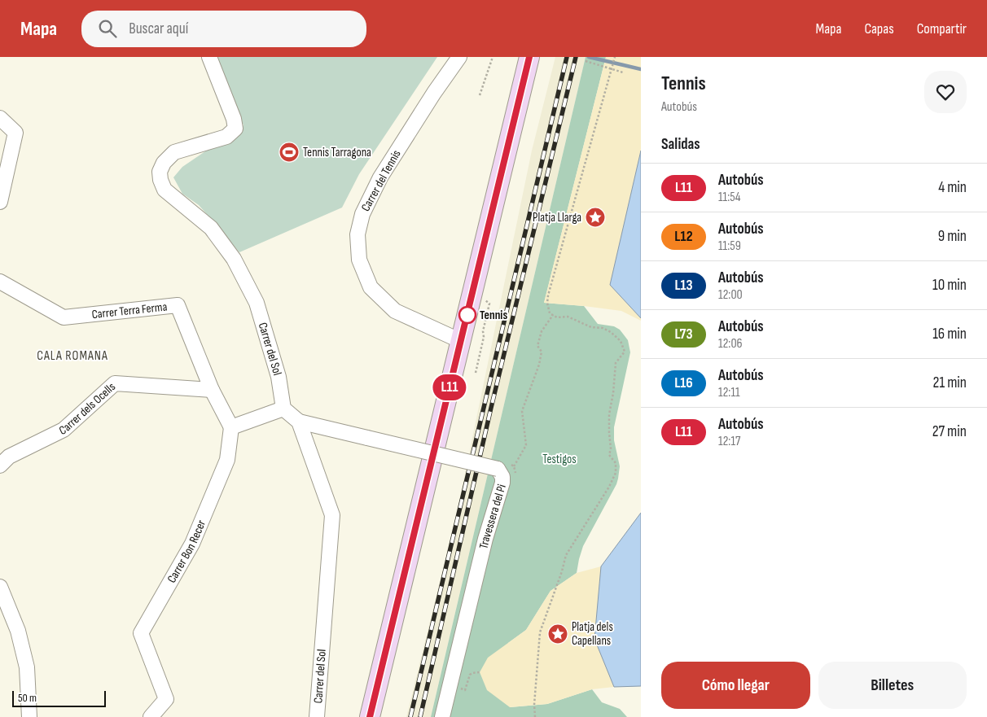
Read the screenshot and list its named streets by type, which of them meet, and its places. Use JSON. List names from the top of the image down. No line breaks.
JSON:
{"streets":{"street":["Carrer del Tennis","Carrer Terra Ferma","Carrer del Sol","Carrer dels Ocells","Travessera del Pi","Carrer Bon Recer"]},"crossings":[["Carrer Terra Ferma","Carrer dels Ocells"],["Carrer del Sol","Travessera del Pi"]],"districts":["CALA ROMANA"],"parks":["Testigos"],"places":{"sports":["Tennis Tarragona"],"place":["Platja Llarga","Platja dels Capellans"],"other":["Tennis"]},"lines":["bus line L11"],"scale_bar":"50 m","page":{"header":"Mapa","search":"Buscar aquí","nav":["Mapa","Capas","Compartir"],"on_map":"L11","heading":[["Tennis","Autobús"],"Salidas"],"list":[{"mark":"L11","name":"Autobús","note":"11:54","value":"4 min"},{"mark":"L12","name":"Autobús","note":"11:59","value":"9 min"},{"mark":"L13","name":"Autobús","note":"12:00","value":"10 min"},{"mark":"L73","name":"Autobús","note":"12:06","value":"16 min"},{"mark":"L16","name":"Autobús","note":"12:11","value":"21 min"},{"mark":"L11","name":"Autobús","note":"12:17","value":"27 min"}],"buttons":["Cómo llegar","Billetes"],"scale":"50 m"}}
